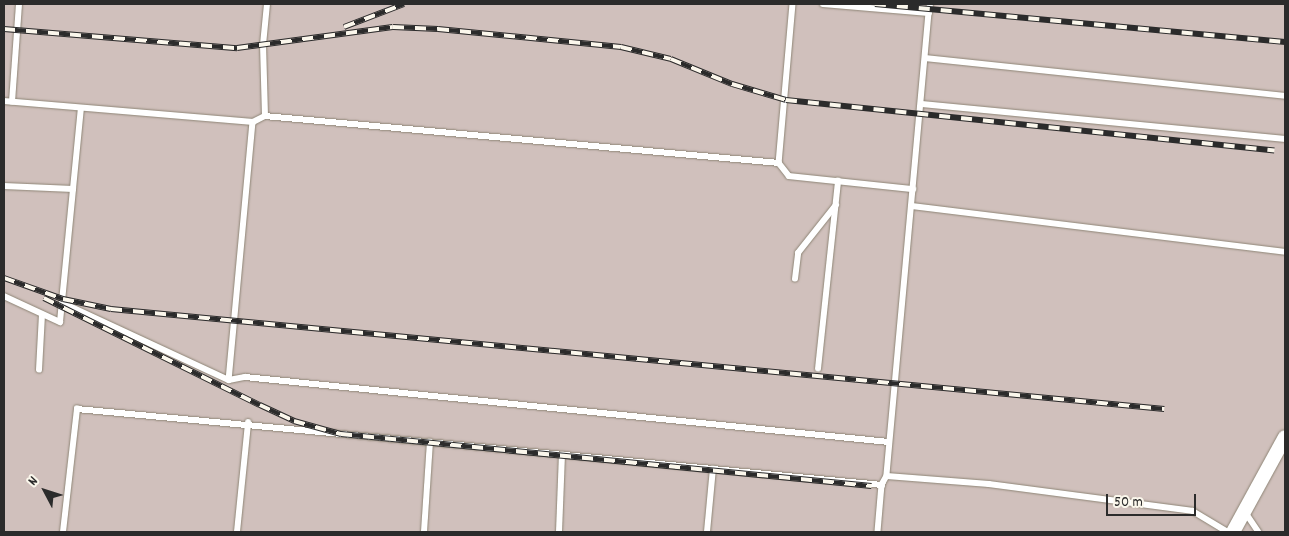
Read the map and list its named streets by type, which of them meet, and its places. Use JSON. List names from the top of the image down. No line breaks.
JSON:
{"scale_bar":"50 m","north":"top left"}
